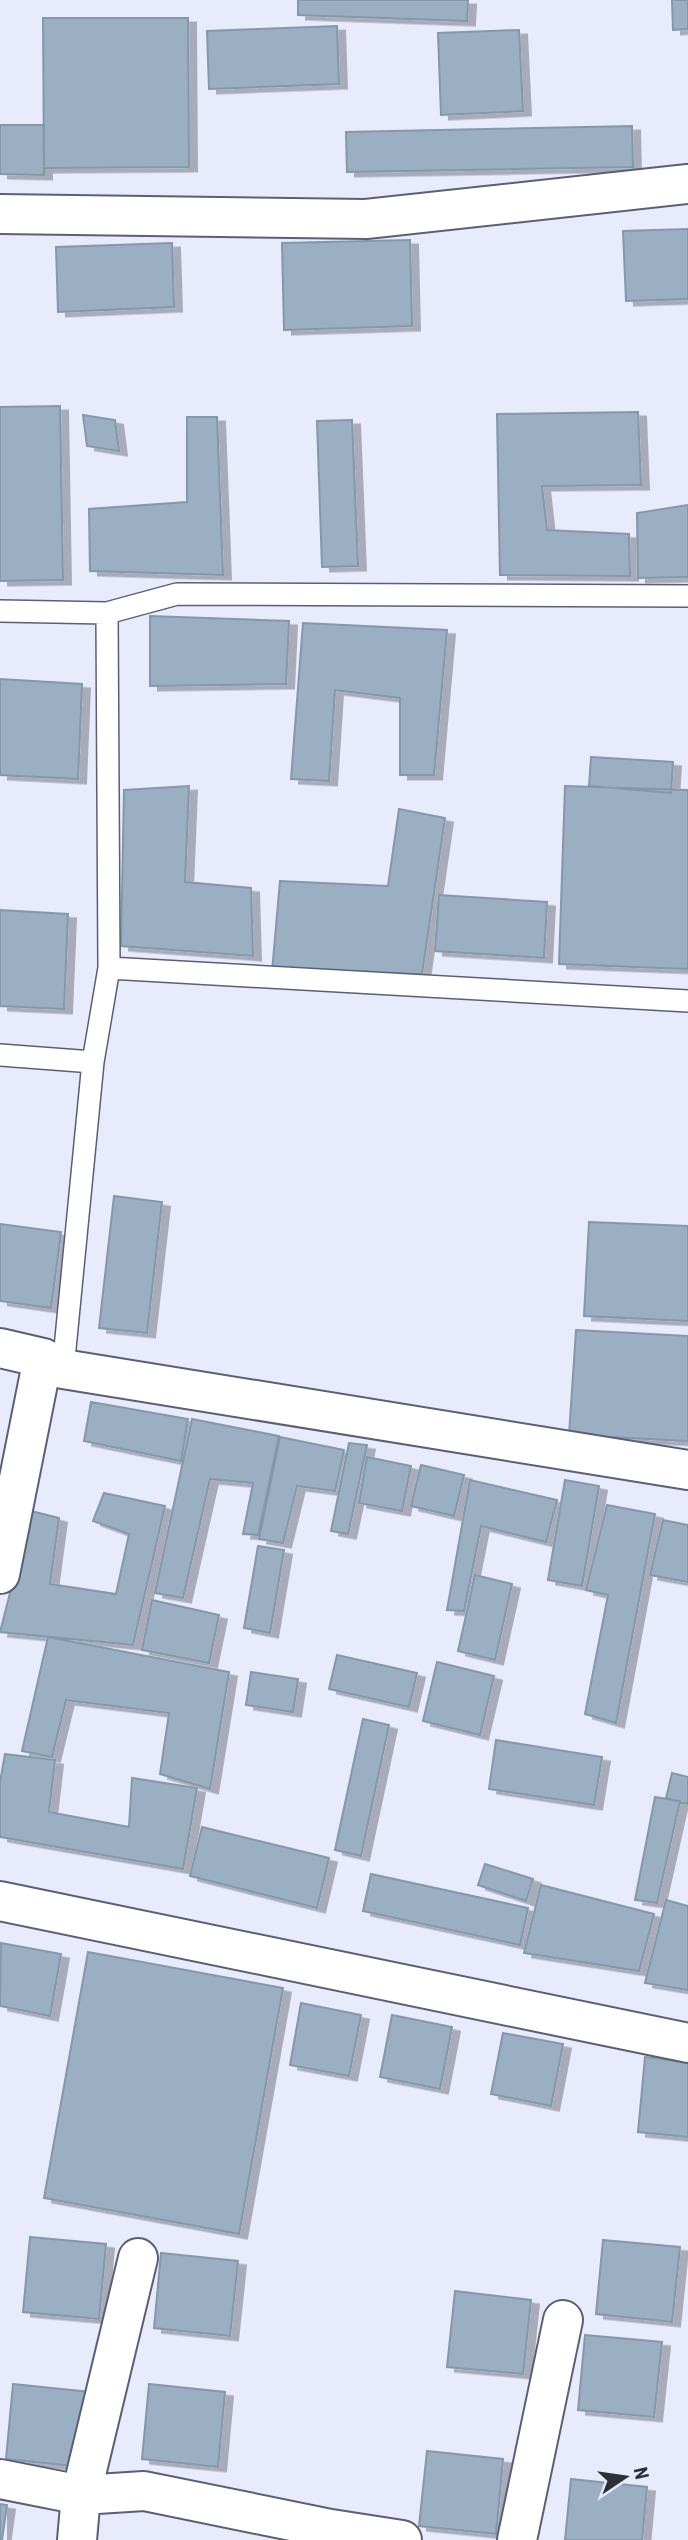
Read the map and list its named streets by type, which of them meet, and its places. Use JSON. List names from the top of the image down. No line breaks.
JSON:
{"north":"right"}
